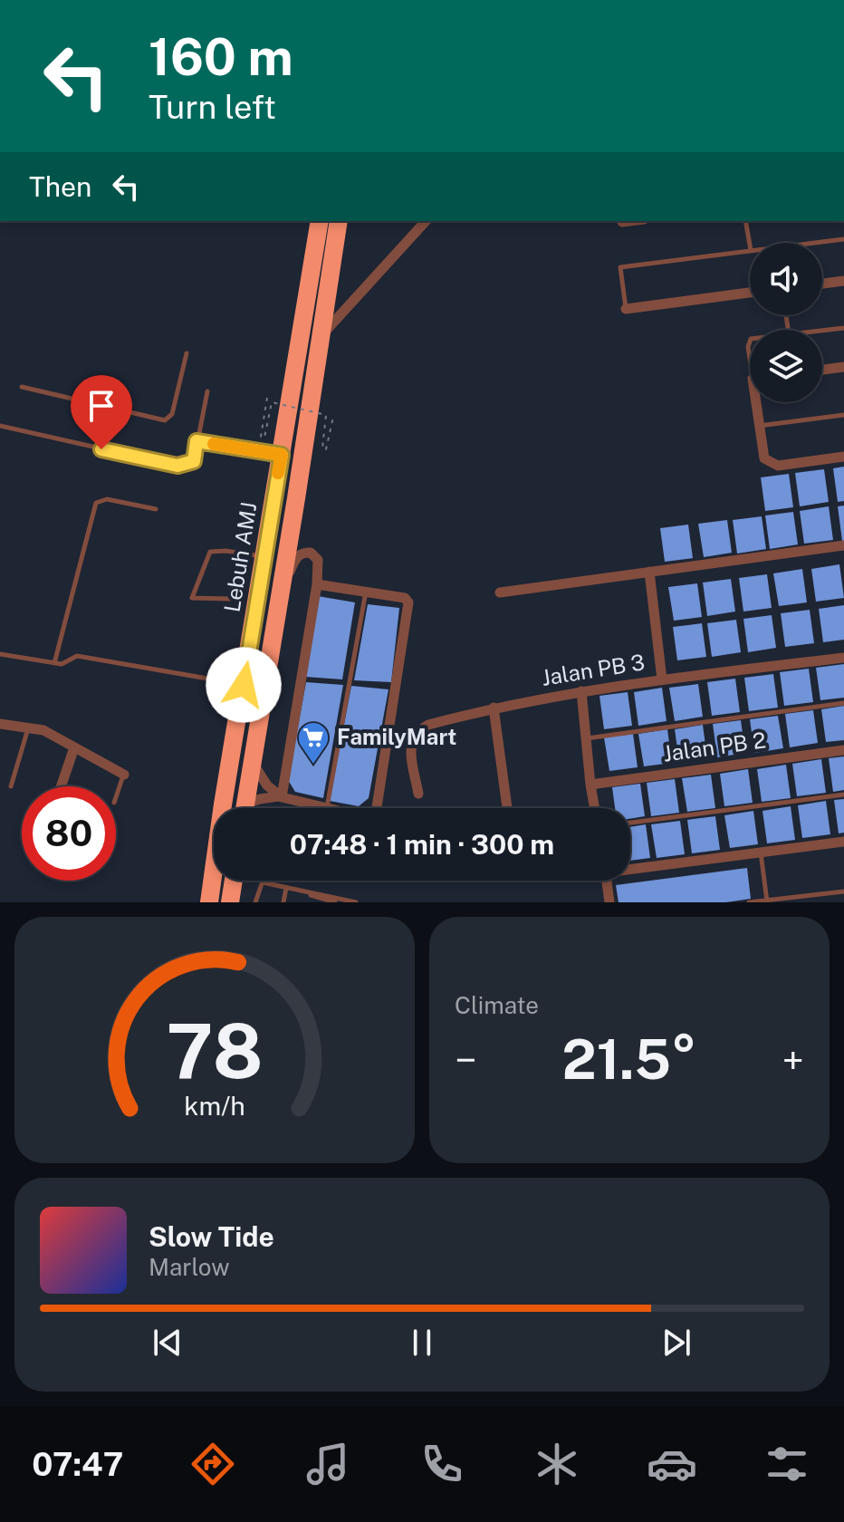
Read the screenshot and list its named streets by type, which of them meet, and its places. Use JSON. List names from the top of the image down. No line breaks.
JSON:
{"streets":{"highway":["Lebuh AMJ"],"street":["Jalan PB 3","Jalan PB 2"]},"places":{"supermarket":["FamilyMart"]},"page":{"turn":["160 m","Turn left"],"then":"Then","limit":"80","trip":"07:48 · 1 min · 300 m","tile":"Climate","heat":["−","21.5°","+"],"song":["Slow Tide","Marlow"],"tabs":"07:47","gauge":["78","km/h"]}}
